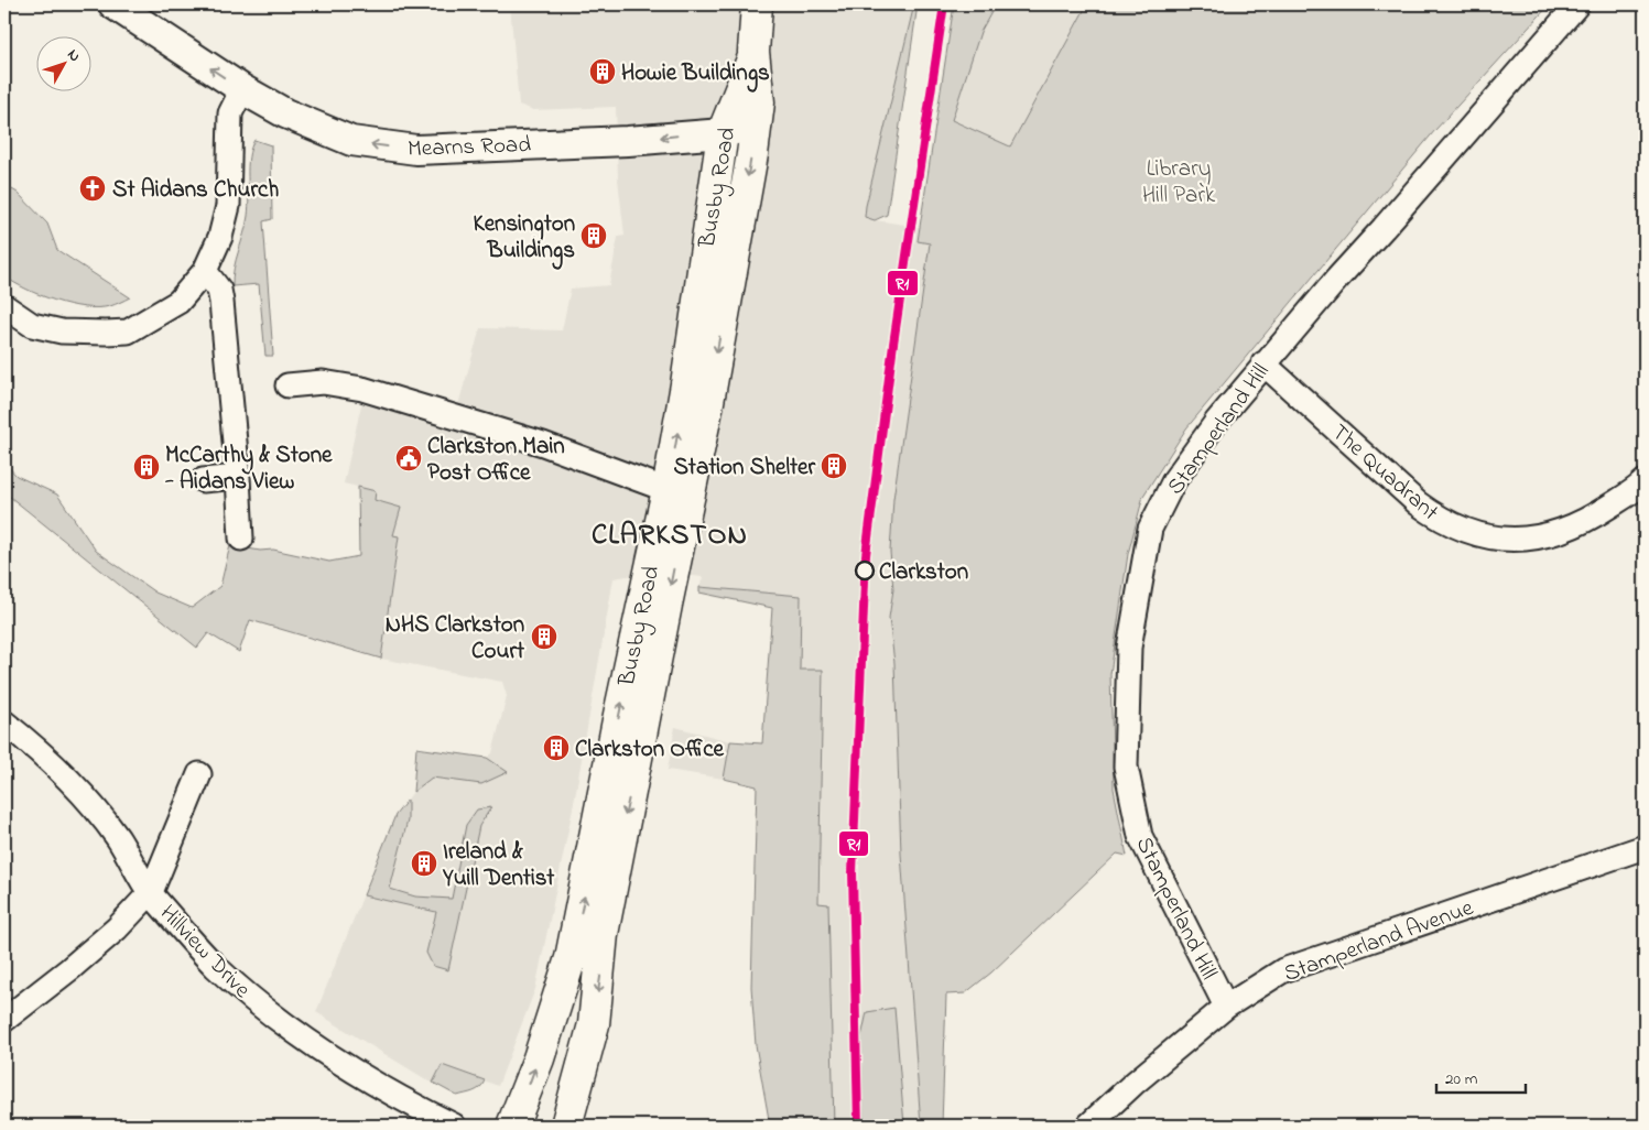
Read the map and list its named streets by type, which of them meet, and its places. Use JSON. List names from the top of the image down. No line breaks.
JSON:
{"streets":{"main road":["Busby Road"],"street":["Mearns Road","Stamperland Hill","The Quadrant","Stamperland Avenue","Hillview Drive"]},"crossings":[["Mearns Road","Busby Road"],["Stamperland Hill","The Quadrant"],["Stamperland Hill","Stamperland Avenue"]],"one_way":["Mearns Road"],"districts":["CLARKSTON"],"parks":["Library Hill Park"],"places":{"building":["Howie Buildings","Kensington Buildings","Station Shelter","McCarthy & Stone - Aidans View","NHS Clarkston Court","Clarkston Office","Ireland & Yuill Dentist"],"church":["St Aidans Church"],"public building":["Clarkston Main Post Office"],"other":["Clarkston"]},"lines":["transit line R1"],"scale_bar":"20 m","north":"top right"}
